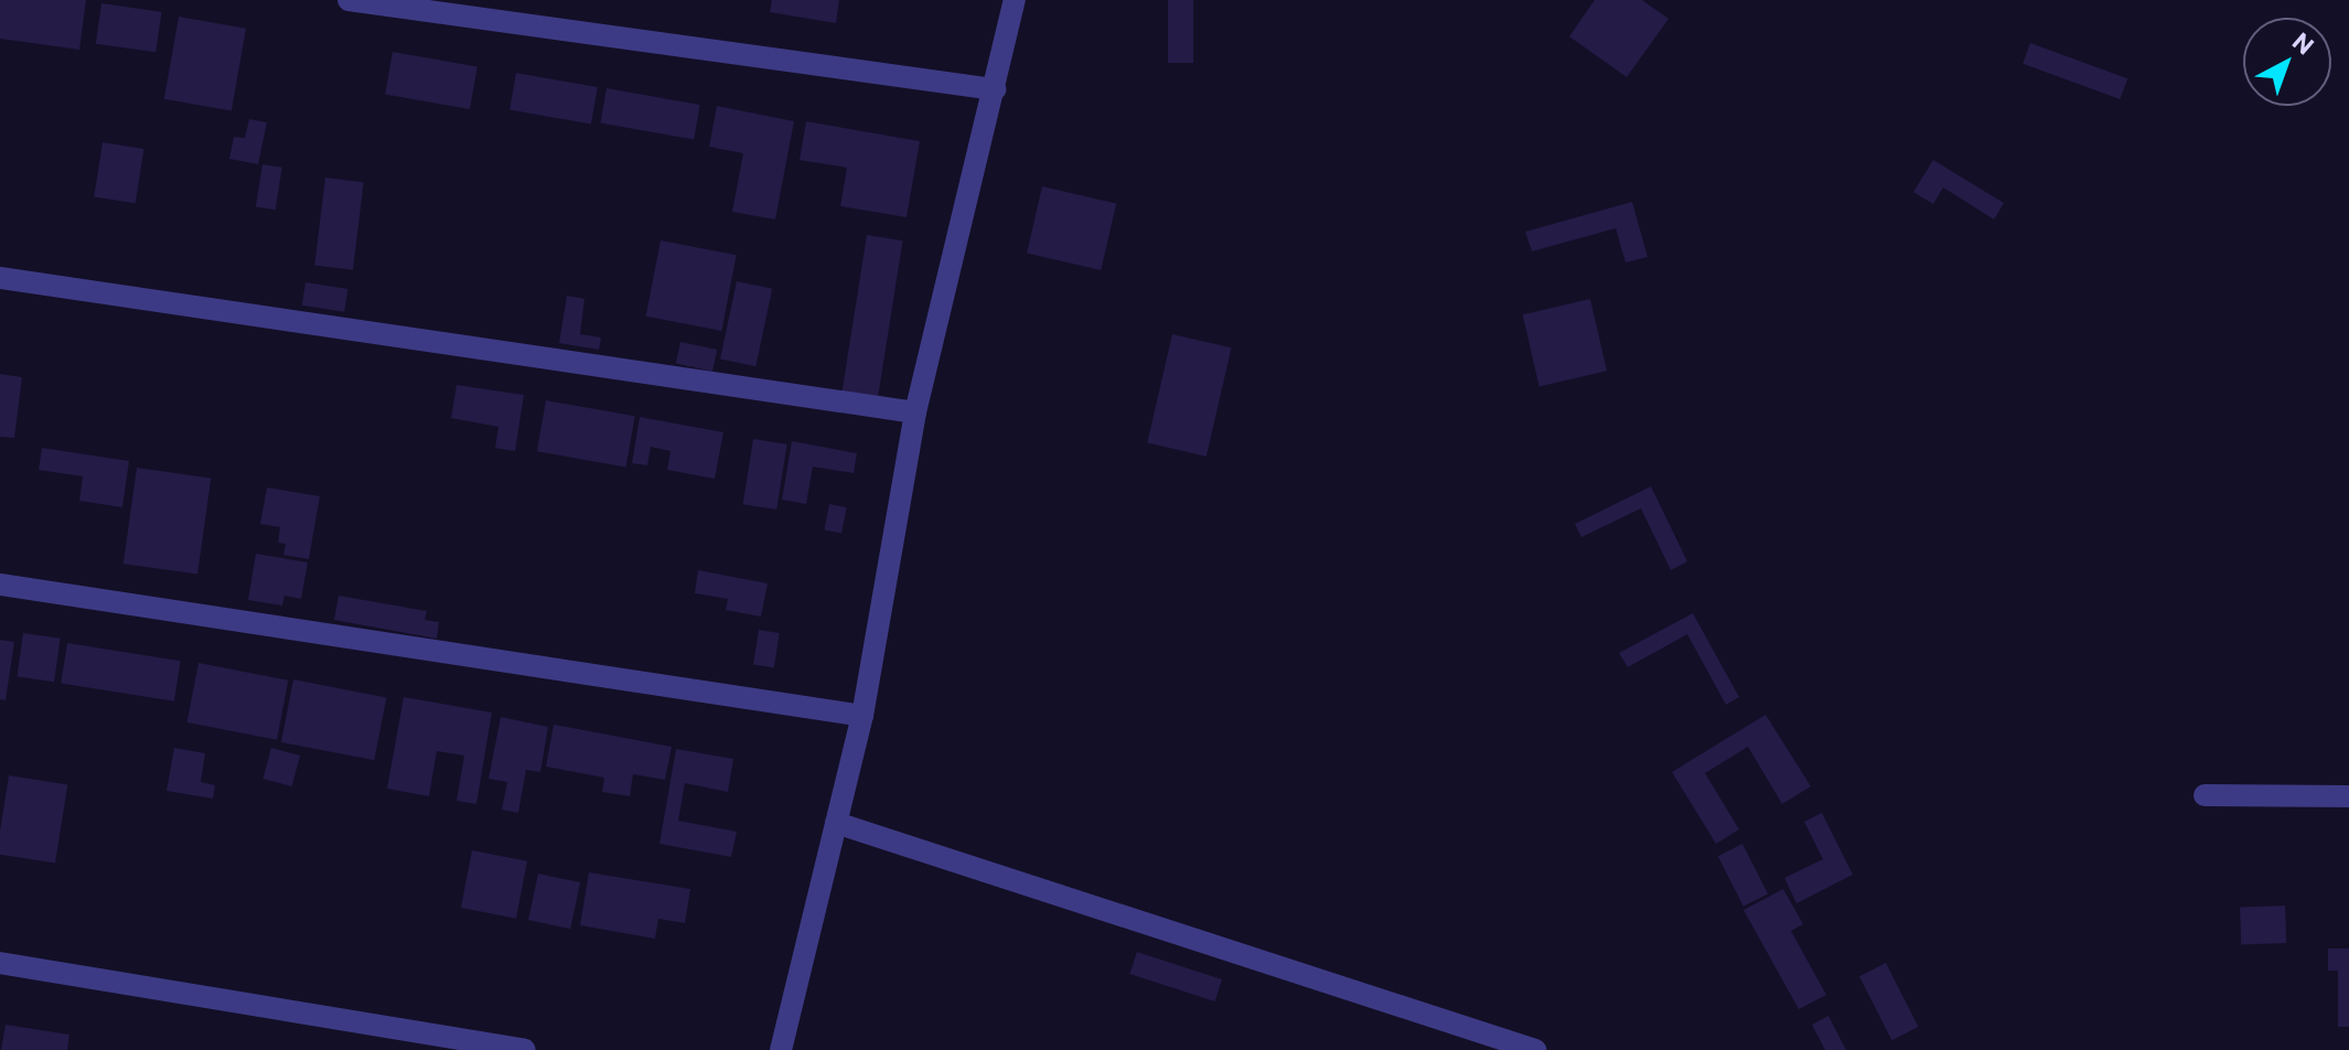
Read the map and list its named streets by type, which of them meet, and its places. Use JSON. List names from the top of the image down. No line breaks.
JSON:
{"north":"top right"}
